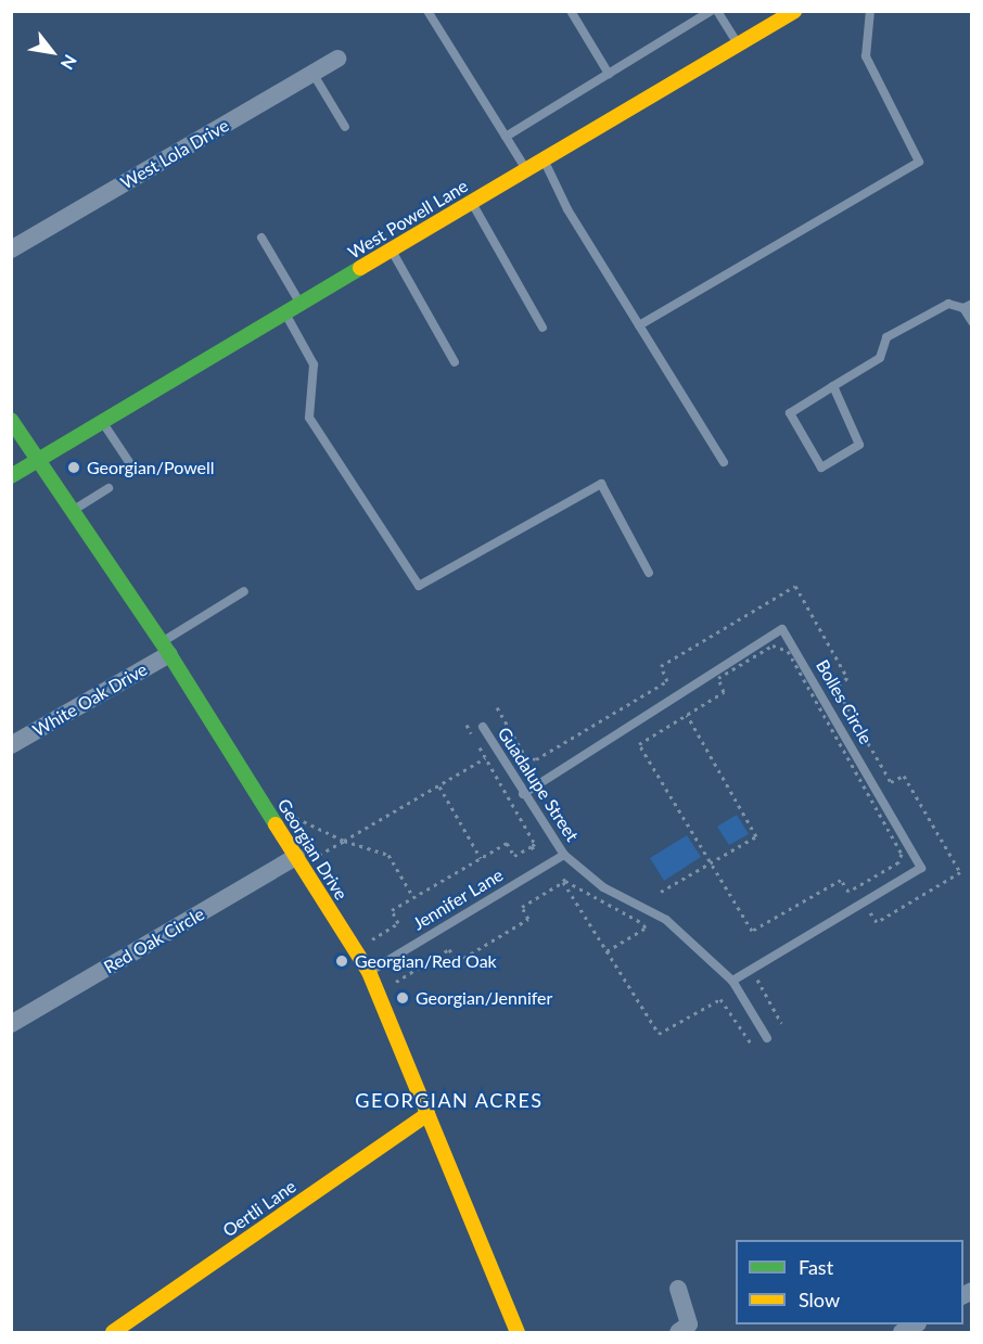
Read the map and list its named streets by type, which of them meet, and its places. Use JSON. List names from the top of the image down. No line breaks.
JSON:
{"streets":{"street":["West Lola Drive","West Powell Lane","White Oak Drive","Georgian Drive","Red Oak Circle","Oertli Lane"],"lane":["Bolles Circle","Guadalupe Street","Jennifer Lane"]},"crossings":[["West Powell Lane","Georgian Drive"],["White Oak Drive","Georgian Drive"],["Bolles Circle","Guadalupe Street"],["Guadalupe Street","Jennifer Lane"],["Georgian Drive","Jennifer Lane"],["Georgian Drive","Red Oak Circle"],["Georgian Drive","Oertli Lane"]],"districts":["GEORGIAN ACRES"],"places":["Georgian/Powell","Georgian/Red Oak","Georgian/Jennifer"],"legend":["Fast","Slow"],"north":"bottom right"}
